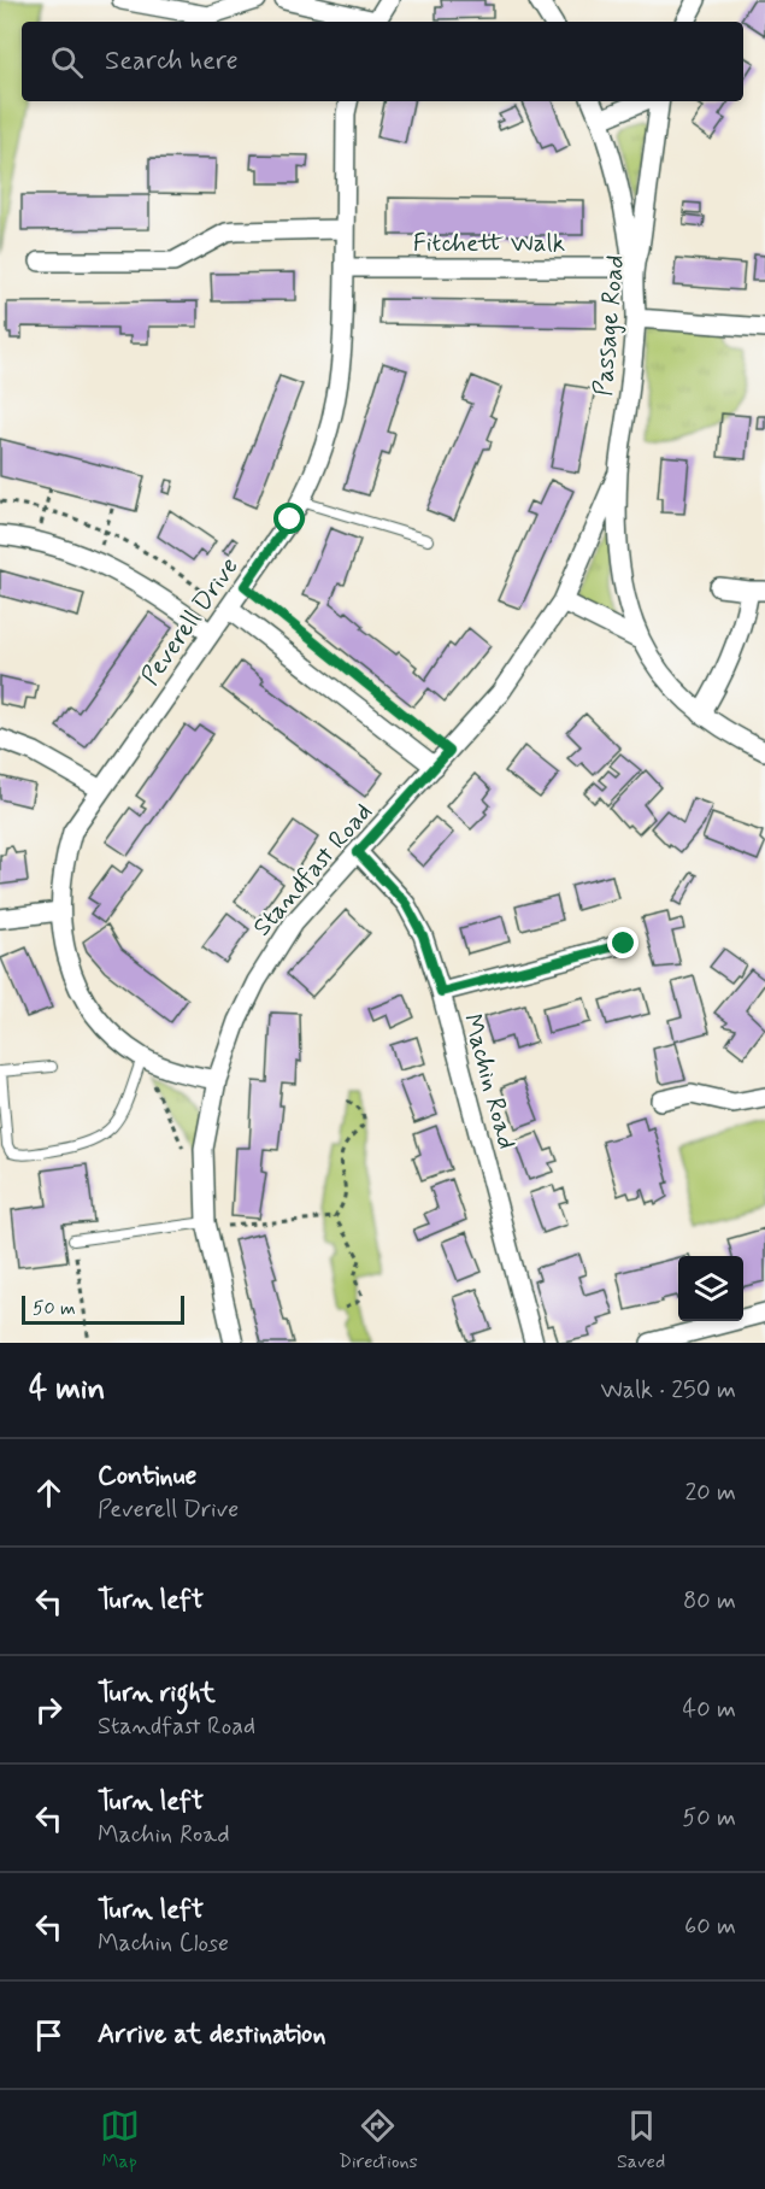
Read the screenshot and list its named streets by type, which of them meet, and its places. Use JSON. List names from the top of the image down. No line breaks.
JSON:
{"streets":{"street":["Fitchett Walk","Passage Road","Peverell Drive","Standfast Road","Machin Road"]},"crossings":[["Fitchett Walk","Passage Road"],["Fitchett Walk","Peverell Drive"],["Passage Road","Standfast Road"],["Peverell Drive","Standfast Road"],["Standfast Road","Machin Road"]],"scale_bar":"50 m","page":{"search":"Search here","scale":"50 m","heading":["4 min","Walk · 250 m"],"list":[["Continue","Peverell Drive","20 m"],["Turn left","80 m"],["Turn right","Standfast Road","40 m"],["Turn left","Machin Road","50 m"],["Turn left","Machin Close","60 m"],"Arrive at destination"],"nav":["Map","Directions","Saved"]}}
